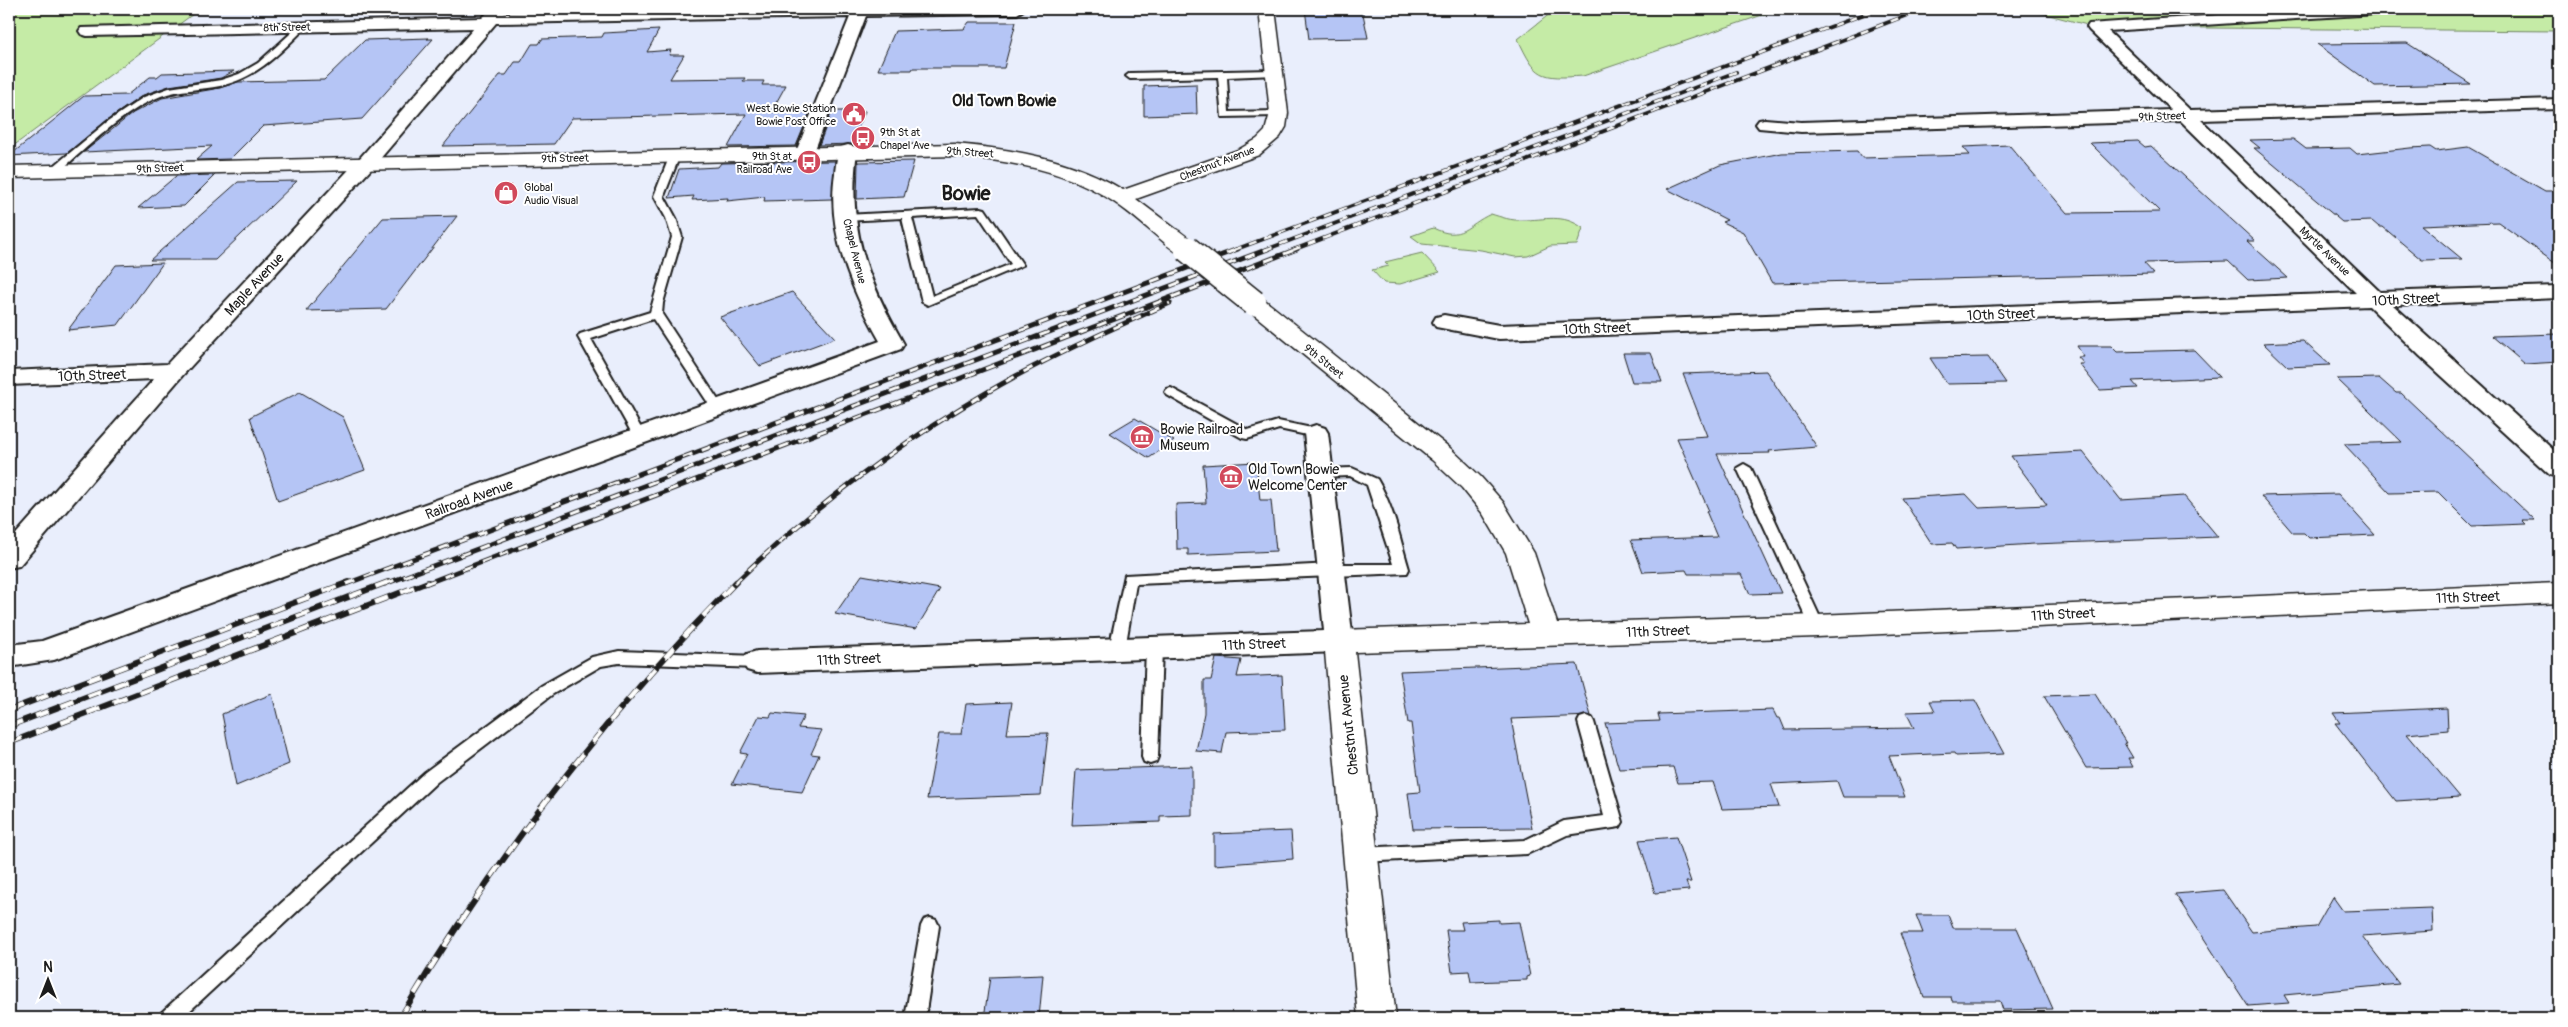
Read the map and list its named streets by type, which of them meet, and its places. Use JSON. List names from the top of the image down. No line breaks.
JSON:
{"streets":{"main road":["9th Street","Chestnut Avenue","11th Street"],"street":["8th Street","Chapel Avenue","Myrtle Avenue","Maple Avenue","10th Street","Railroad Avenue"]},"crossings":[["8th Street","Maple Avenue"],["9th Street","Chestnut Avenue"],["9th Street","Chapel Avenue"],["9th Street","Myrtle Avenue"],["9th Street","Maple Avenue"],["9th Street","11th Street"],["Chestnut Avenue","11th Street"],["Chapel Avenue","Railroad Avenue"],["Myrtle Avenue","10th Street"],["Maple Avenue","10th Street"]],"districts":["Old Town Bowie","Bowie"],"places":{"public building":["West Bowie Station Bowie Post Office"],"bus stop":["9th St at Chapel Ave","9th St at Railroad Ave"],"shop":["Global Audio Visual"],"museum":["Bowie Railroad Museum","Old Town Bowie Welcome Center"]},"north":"top"}
